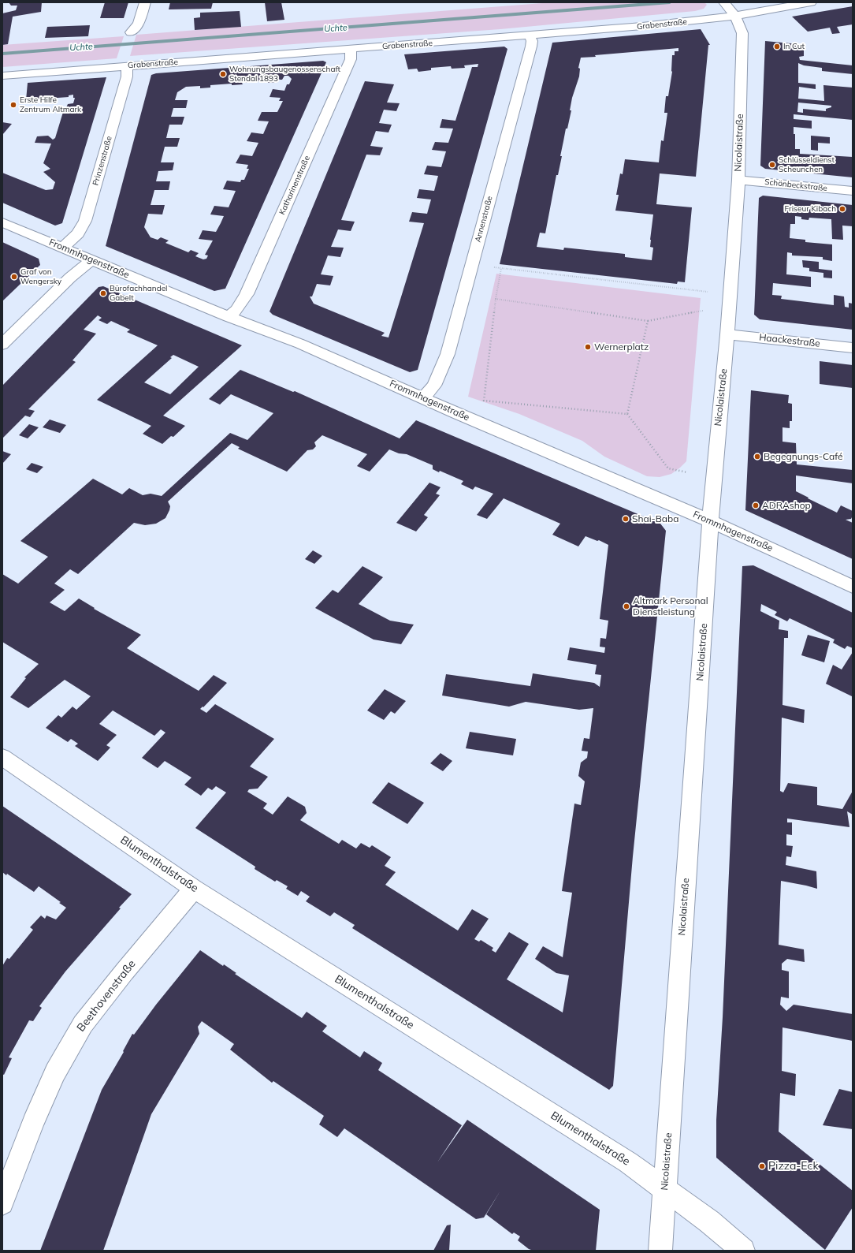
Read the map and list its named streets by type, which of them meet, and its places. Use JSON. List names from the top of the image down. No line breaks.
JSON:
{"streets":{"street":["Grabenstraße","Nicolaistraße","Prinzenstraße","Katharinenstraße","Schönbeckstraße","Annenstraße","Frommhagenstraße","Haackestraße","Blumenthalstraße","Beethovenstraße"]},"crossings":[["Grabenstraße","Nicolaistraße"],["Grabenstraße","Prinzenstraße"],["Grabenstraße","Katharinenstraße"],["Grabenstraße","Annenstraße"],["Nicolaistraße","Schönbeckstraße"],["Nicolaistraße","Frommhagenstraße"],["Nicolaistraße","Haackestraße"],["Nicolaistraße","Blumenthalstraße"],["Prinzenstraße","Frommhagenstraße"],["Katharinenstraße","Frommhagenstraße"],["Annenstraße","Frommhagenstraße"],["Blumenthalstraße","Beethovenstraße"]],"water":["Uchte"],"places":["In Cut","Wohnungsbaugenossenschaft Stendal 1893","Erste Hilfe Zentrum Altmark","Schlüsseldienst Scheunchen","Friseur Kibach","Graf von Wengersky","Bürofachhandel Gabelt","Wernerplatz","Begegnungs-Café","ADRAshop","Shai-Baba","Altmark Personal Dienstleistung","Pizza-Eck"]}
